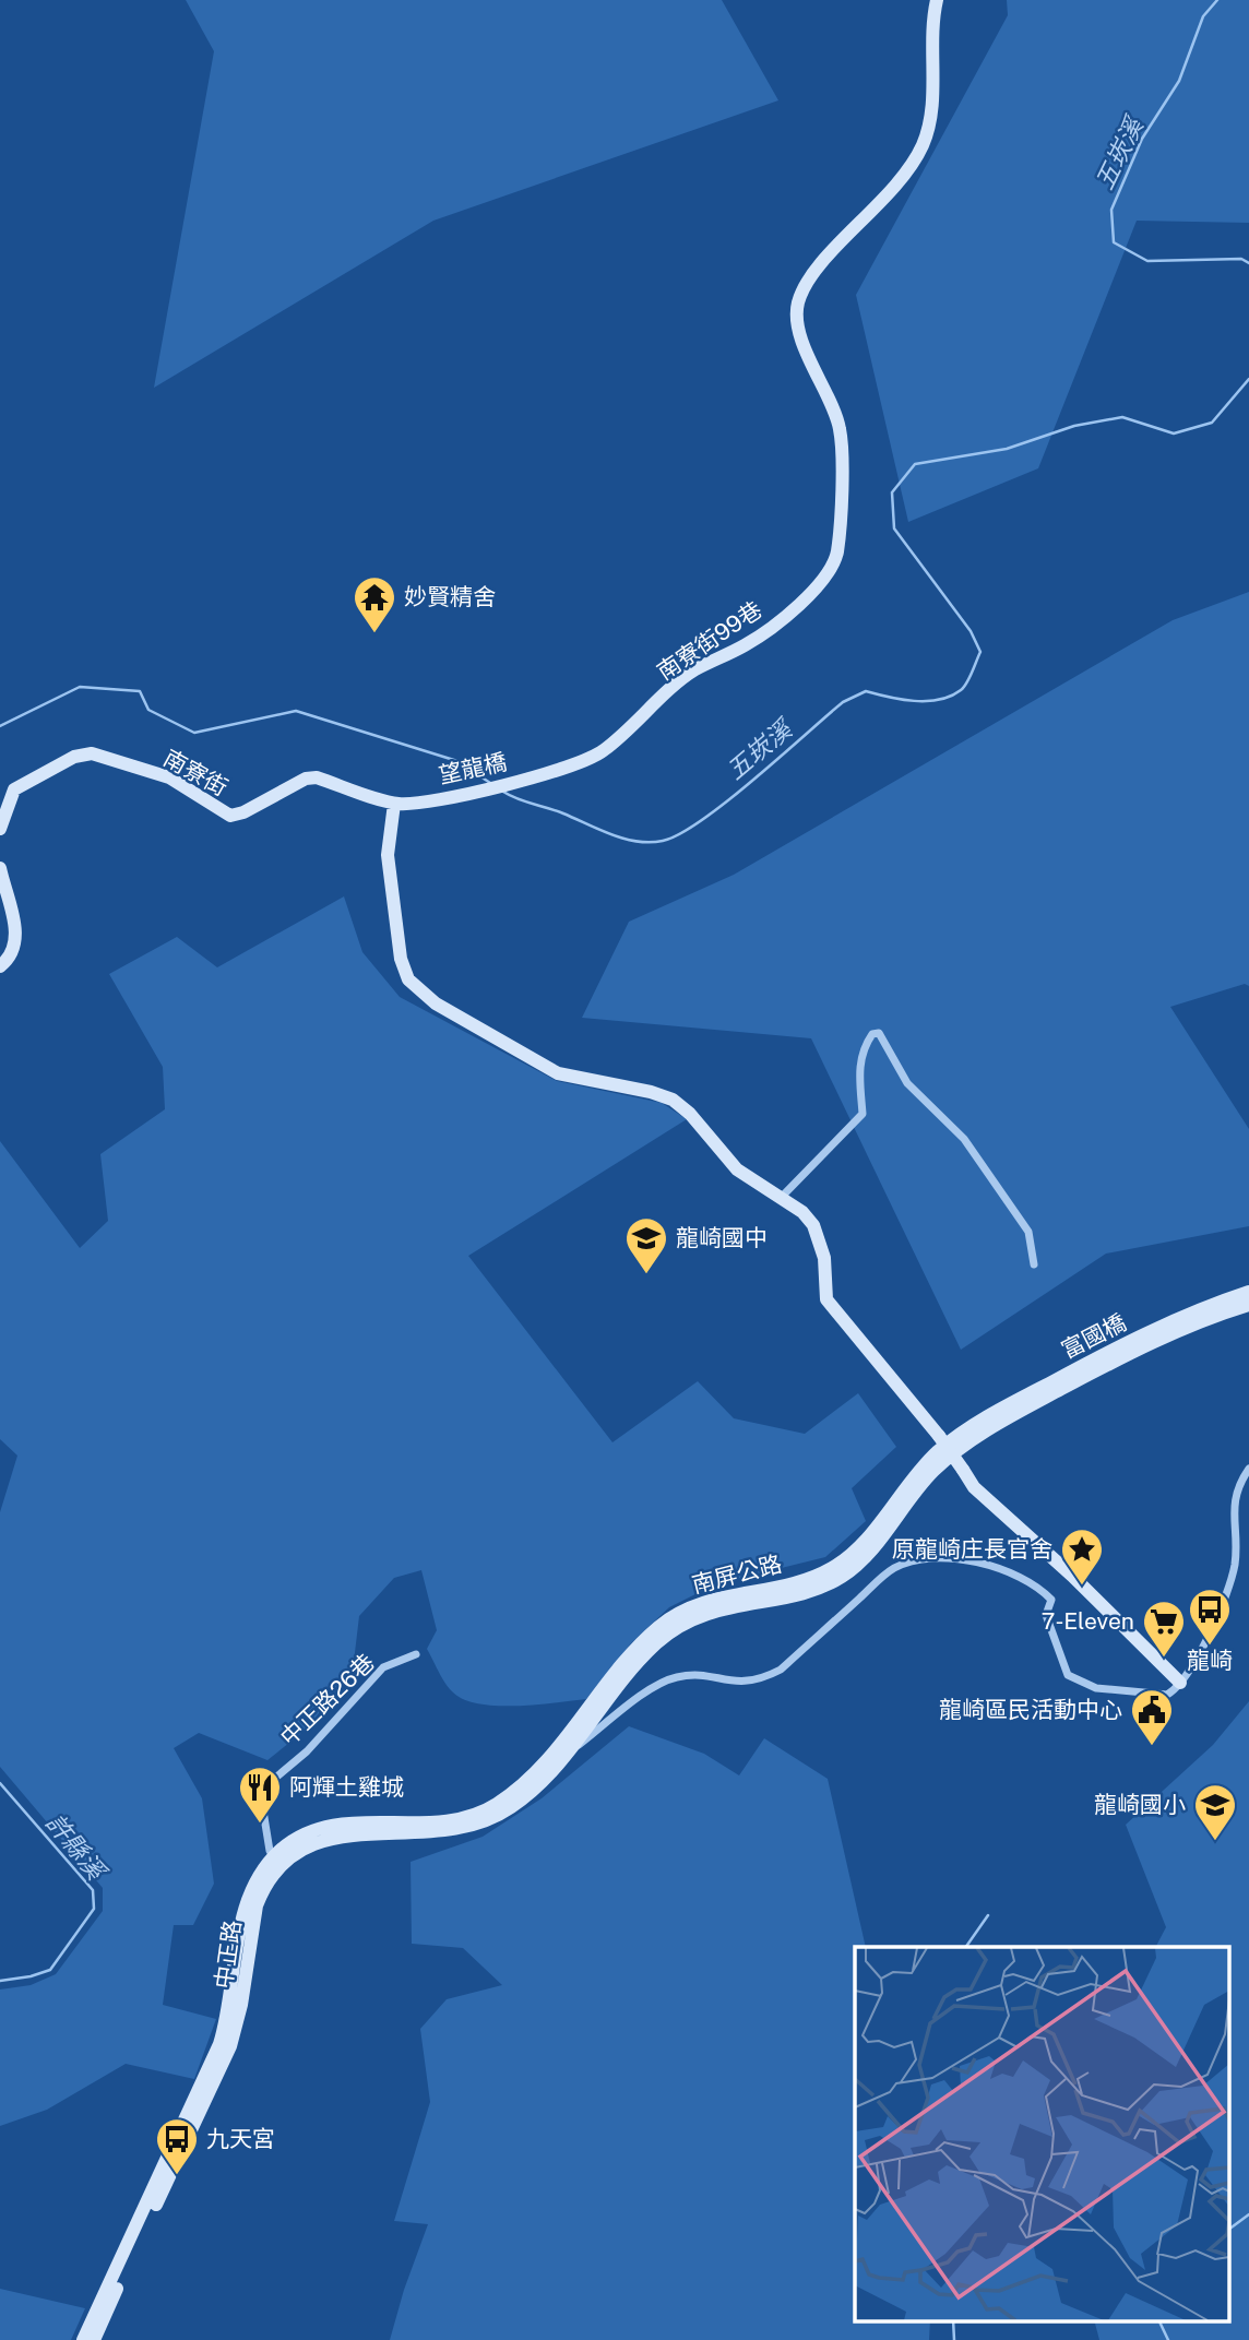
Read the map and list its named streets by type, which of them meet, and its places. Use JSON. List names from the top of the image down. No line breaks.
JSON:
{"streets":{"main road":["南寮街99巷","望龍橋","南寮街","富國橋","南屏公路","中正路"],"street":["中正路26巷"]},"crossings":[["南寮街99巷","望龍橋"],["望龍橋","南寮街"],["富國橋","南屏公路"],["南屏公路","中正路"],["中正路26巷","中正路"]],"water":["五崁溪","許縣溪"],"places":{"temple":["妙賢精舍"],"school or university":["龍崎國中","龍崎國小"],"place":["原龍崎庄長官舍"],"bus stop":["龍崎","九天宮"],"supermarket":["7-Eleven"],"public building":["龍崎區民活動中心"],"restaurant":["阿輝土雞城"]}}
